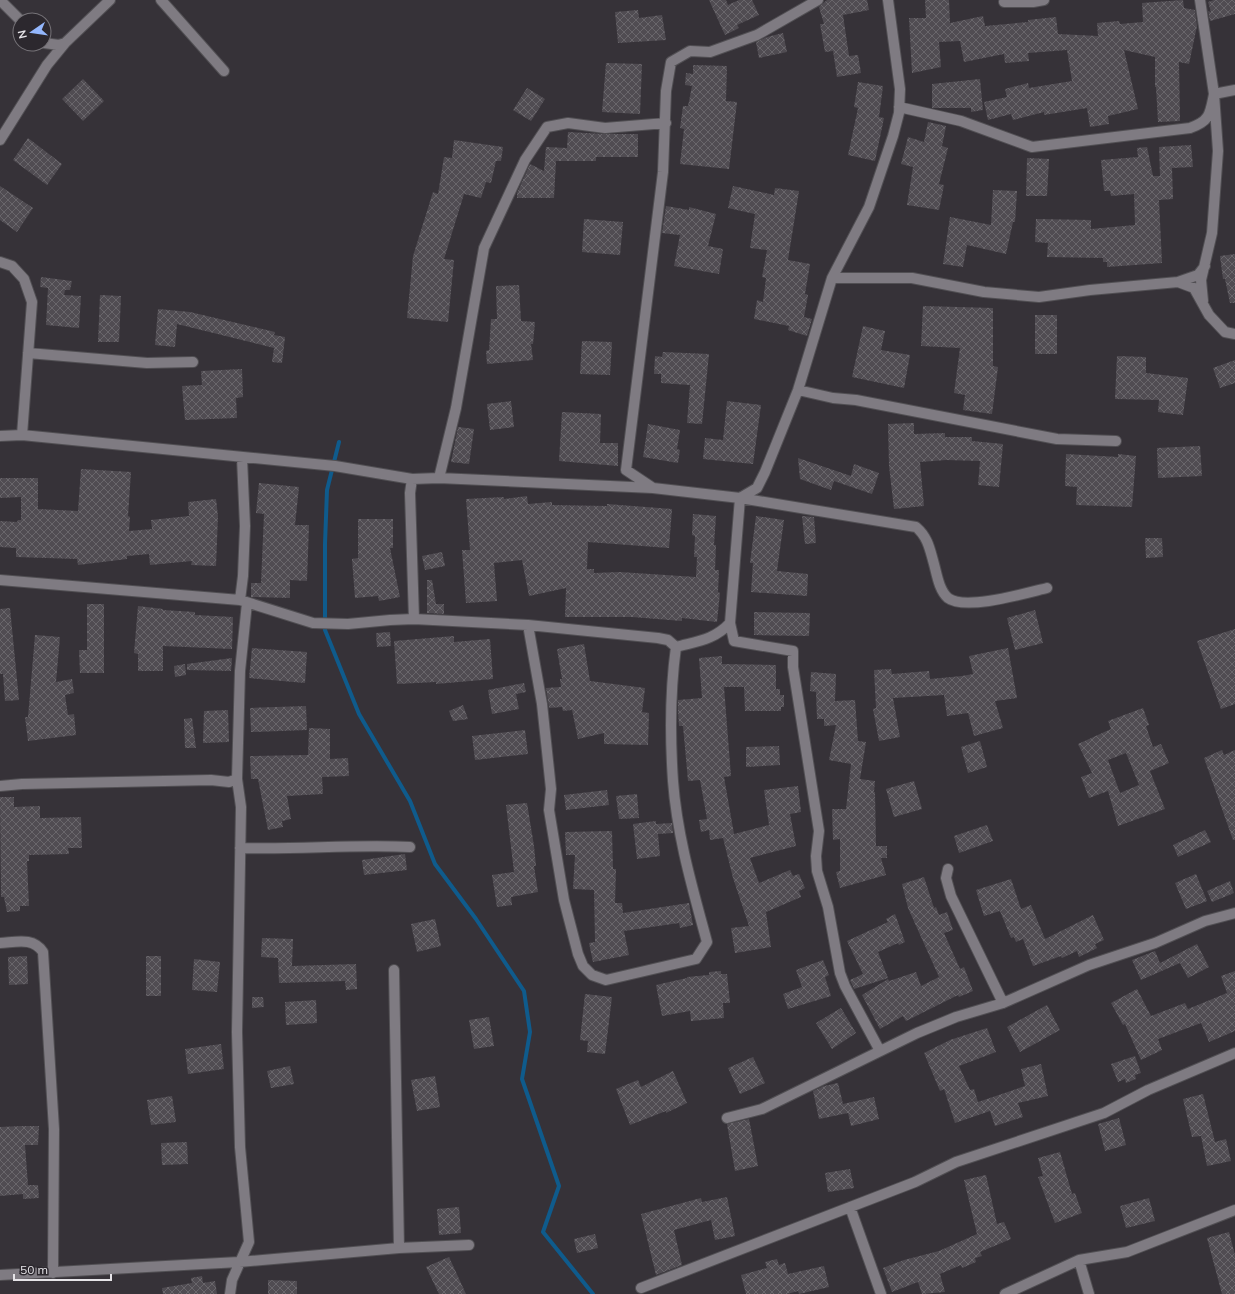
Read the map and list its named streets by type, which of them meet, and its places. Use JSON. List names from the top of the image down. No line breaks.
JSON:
{"scale_bar":"50 m","north":"left"}
